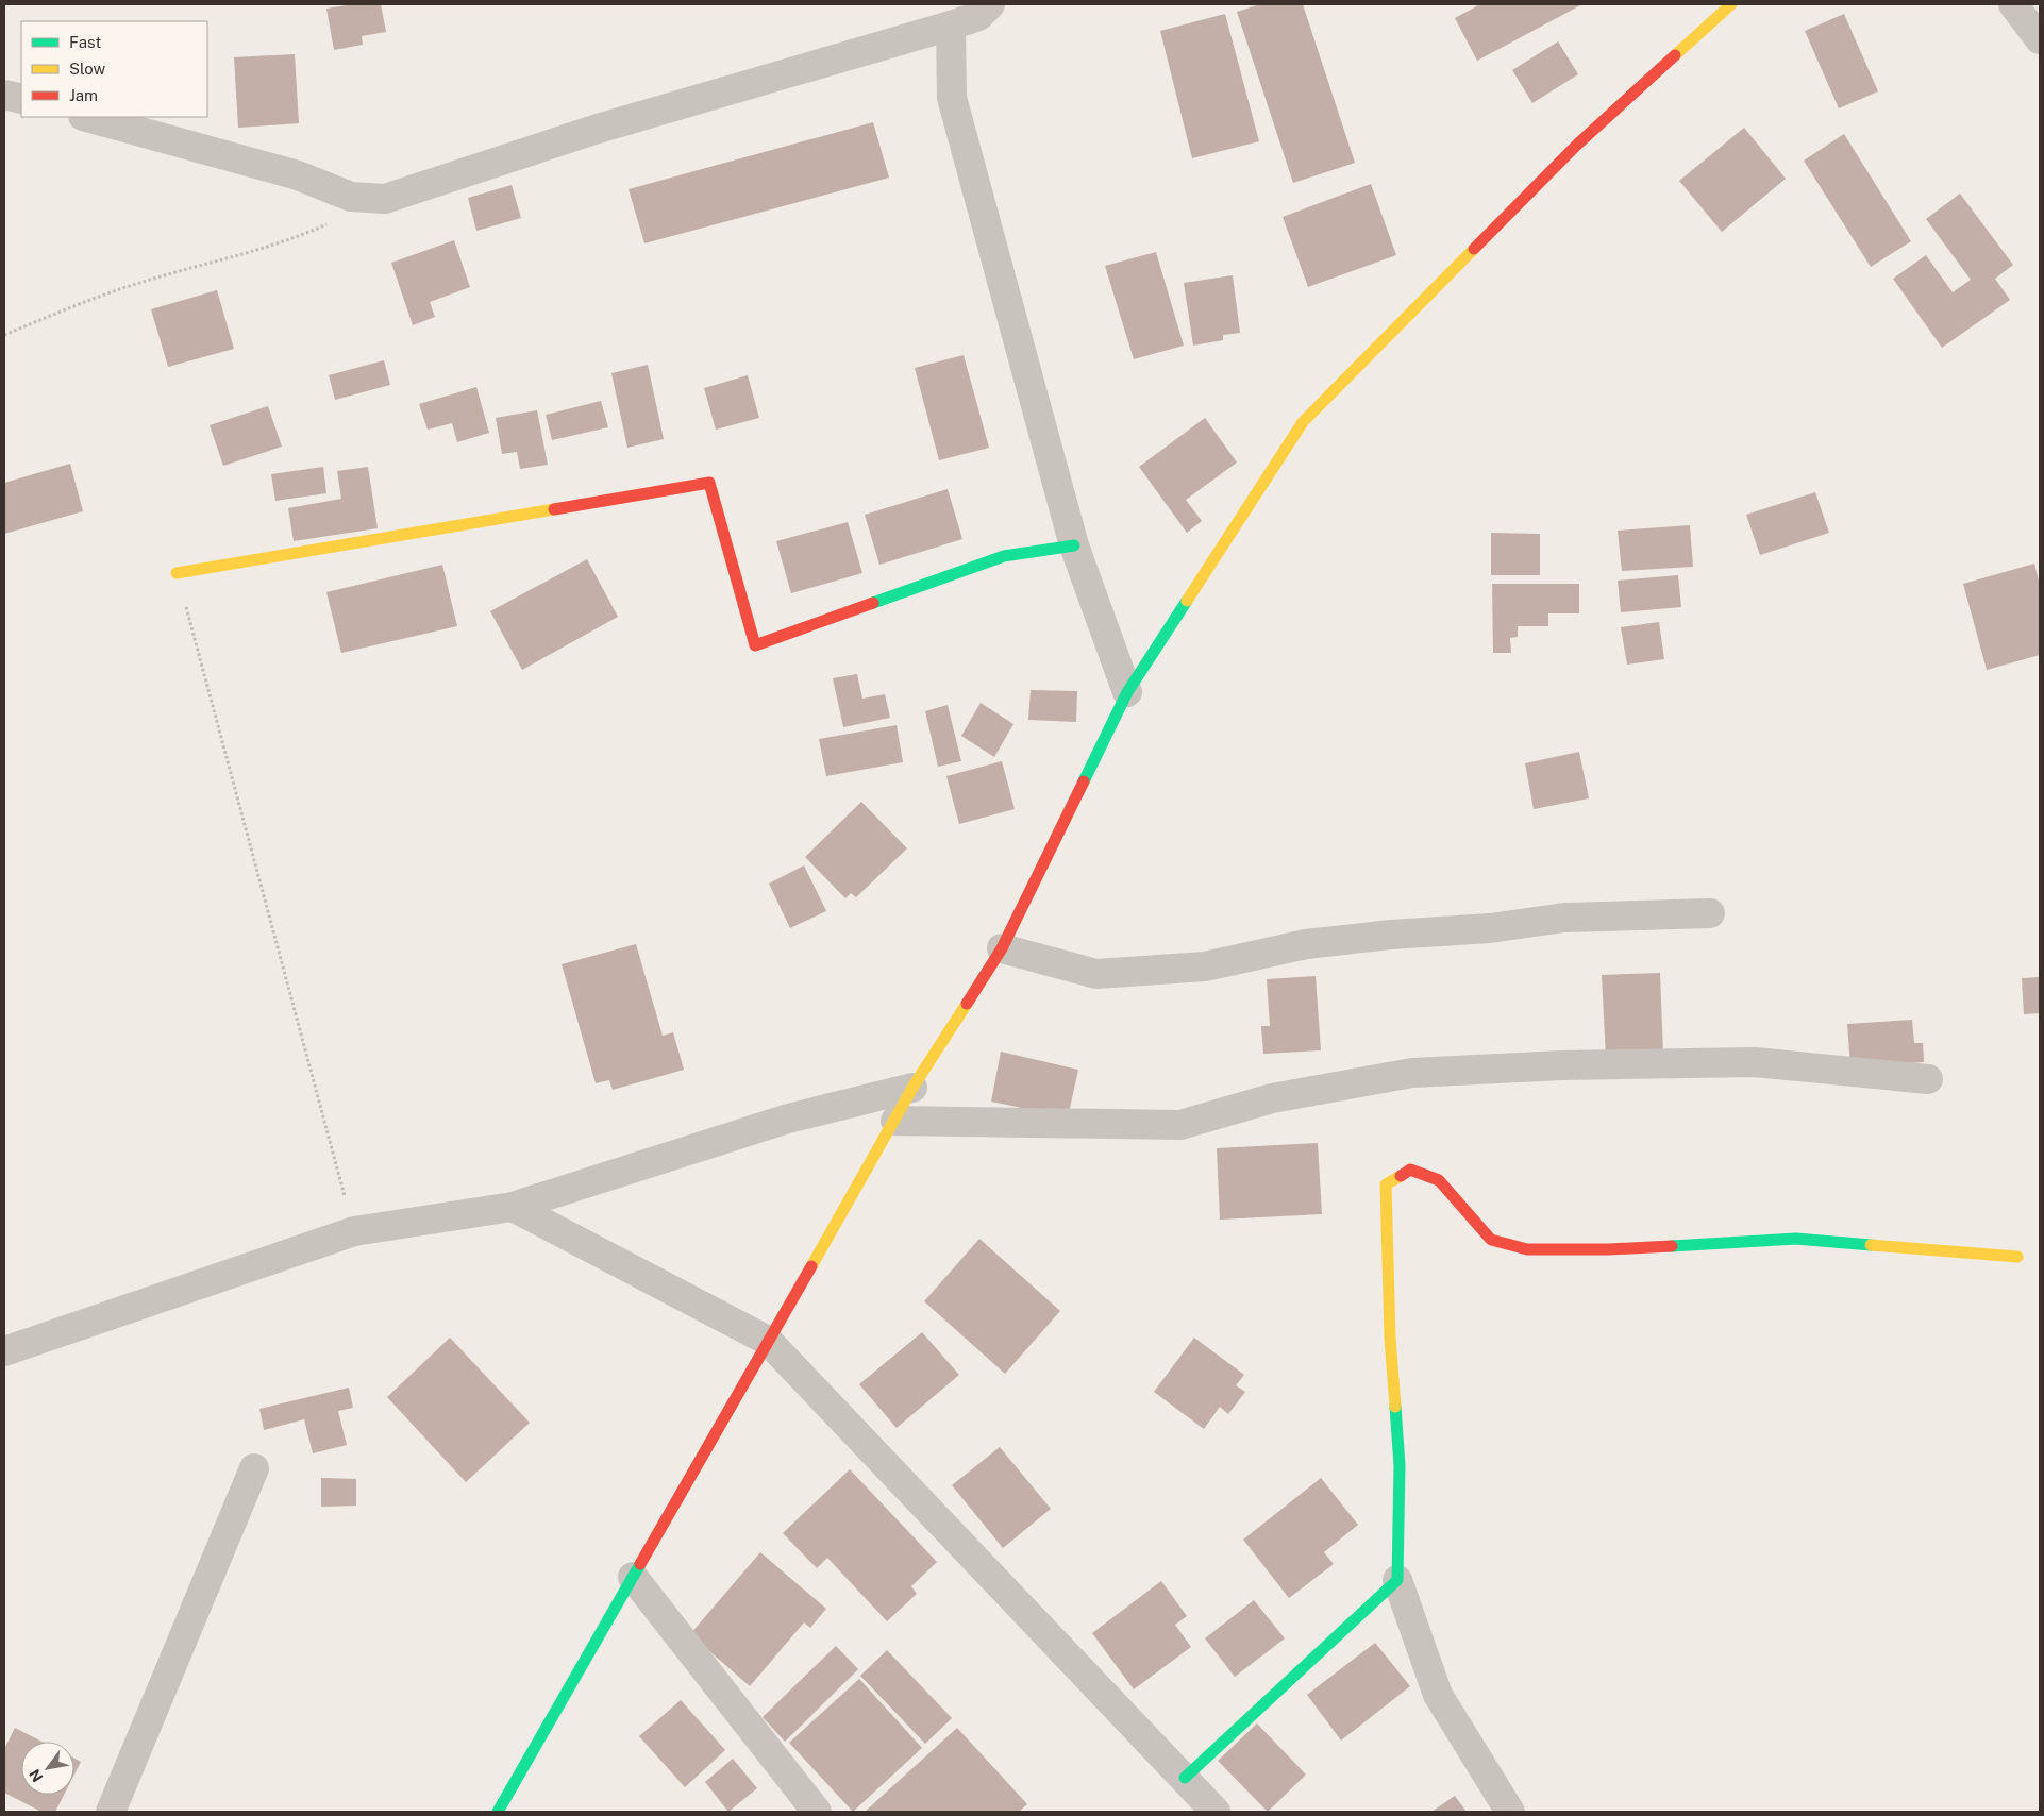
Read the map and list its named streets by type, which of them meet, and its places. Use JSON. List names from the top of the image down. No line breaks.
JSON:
{"legend":["Fast","Slow","Jam"],"north":"bottom left"}
